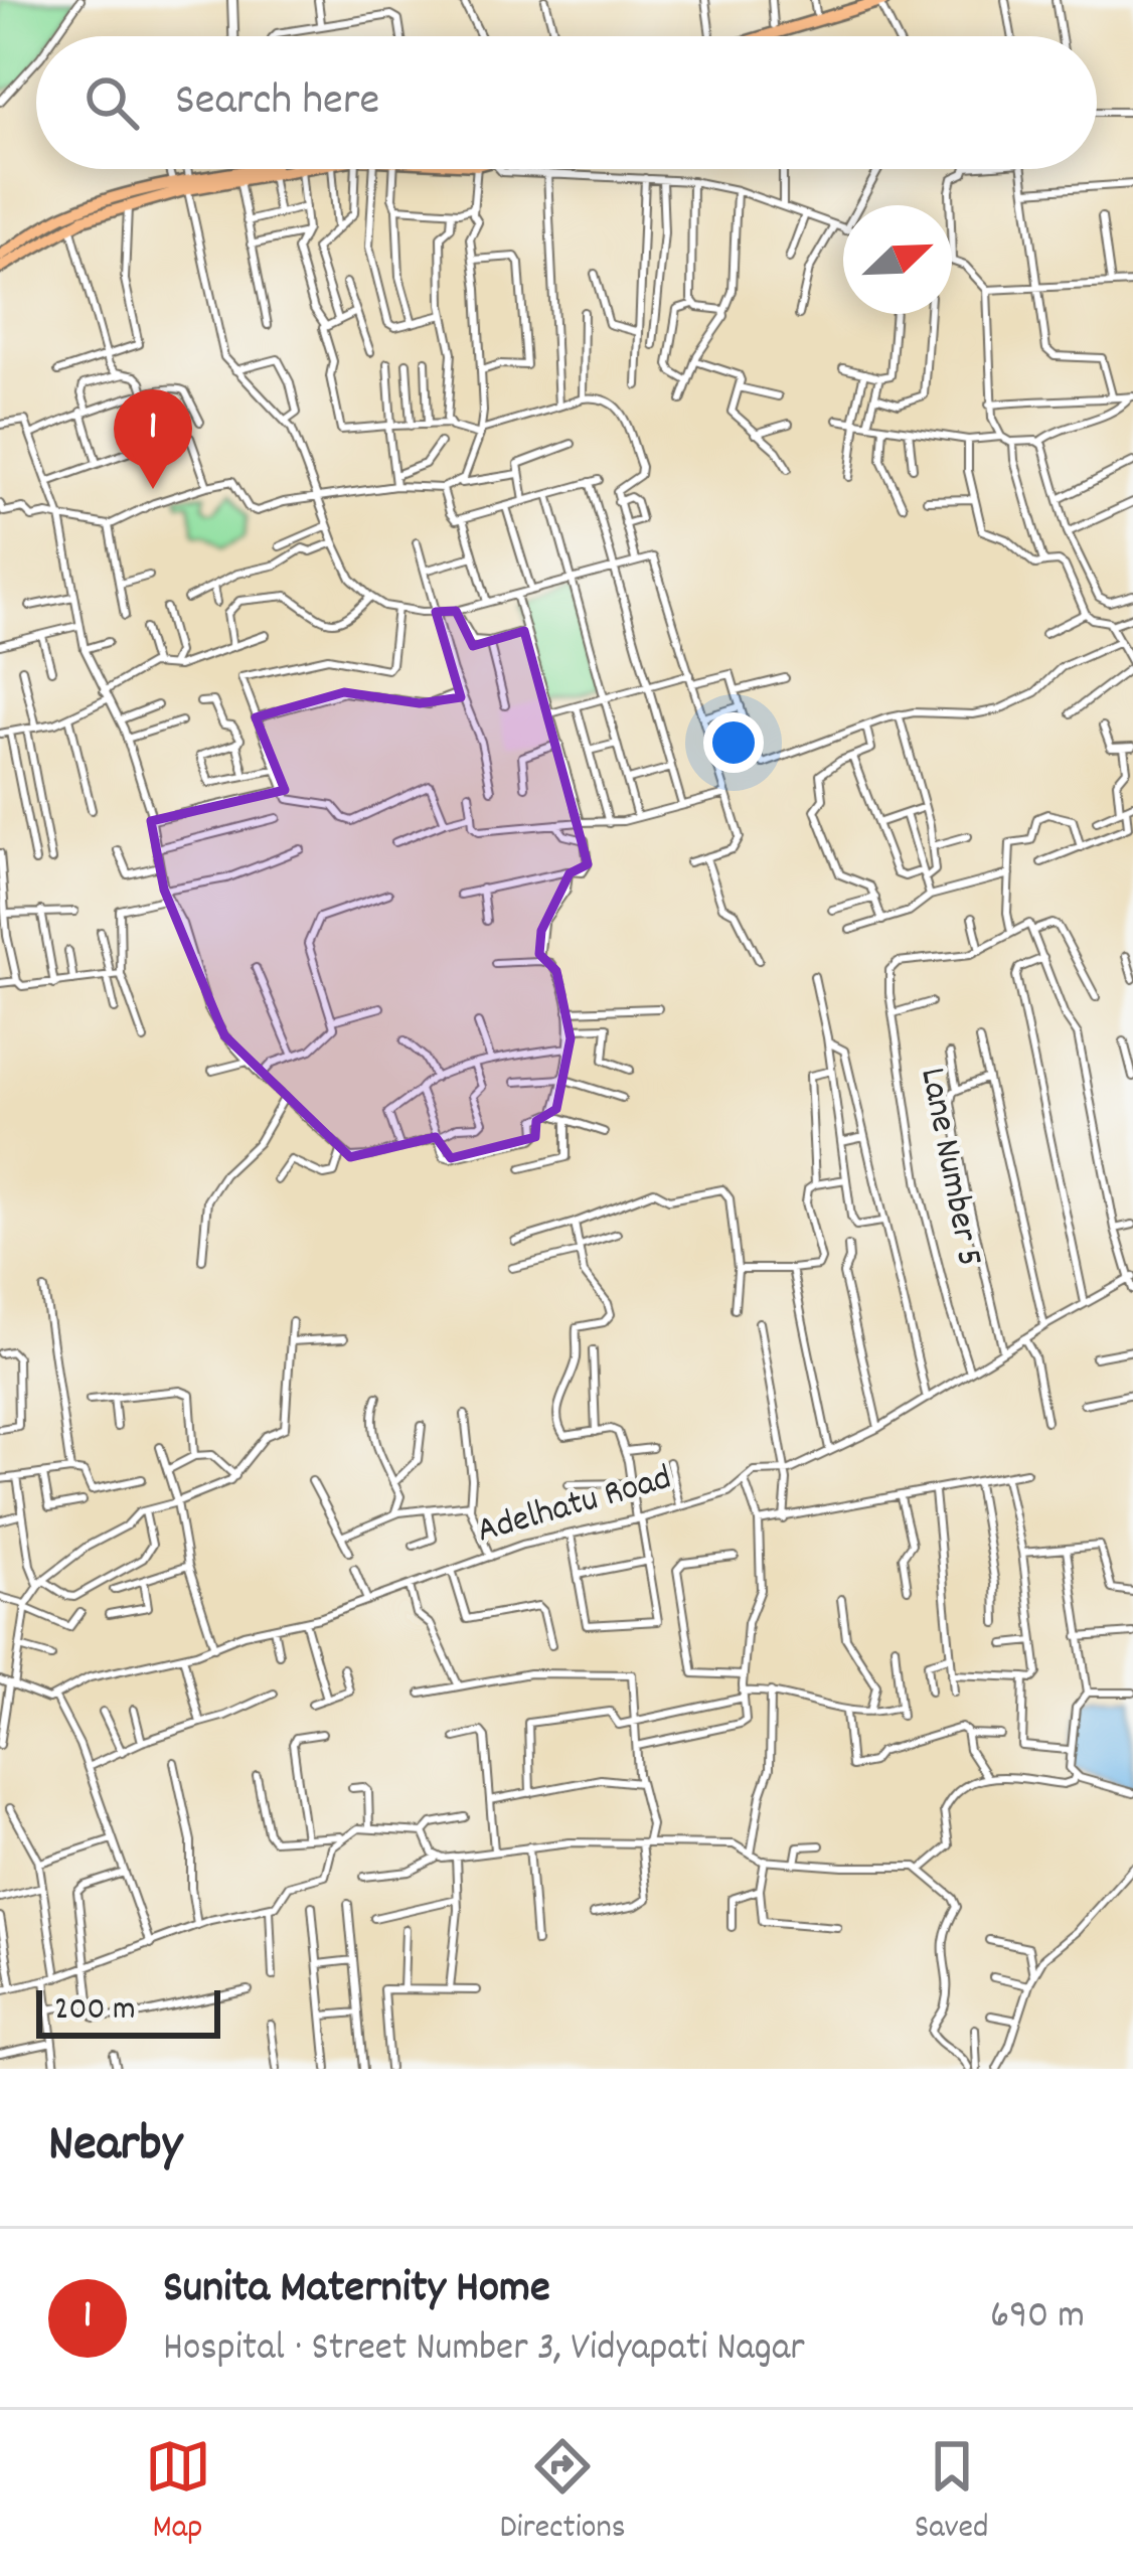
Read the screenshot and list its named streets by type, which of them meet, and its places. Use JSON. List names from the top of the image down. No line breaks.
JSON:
{"streets":{"street":["Lane Number 5","Adelhatu Road"]},"crossings":[["Lane Number 5","Adelhatu Road"]],"scale_bar":"200 m","north":"top right","page":{"search":"Search here","pins":"1","scale":"200 m","heading":"Nearby","list":[{"mark":"1","name":"Sunita Maternity Home","note":"Hospital · Street Number 3, Vidyapati Nagar","value":"690 m"}],"nav":["Map","Directions","Saved"]}}
